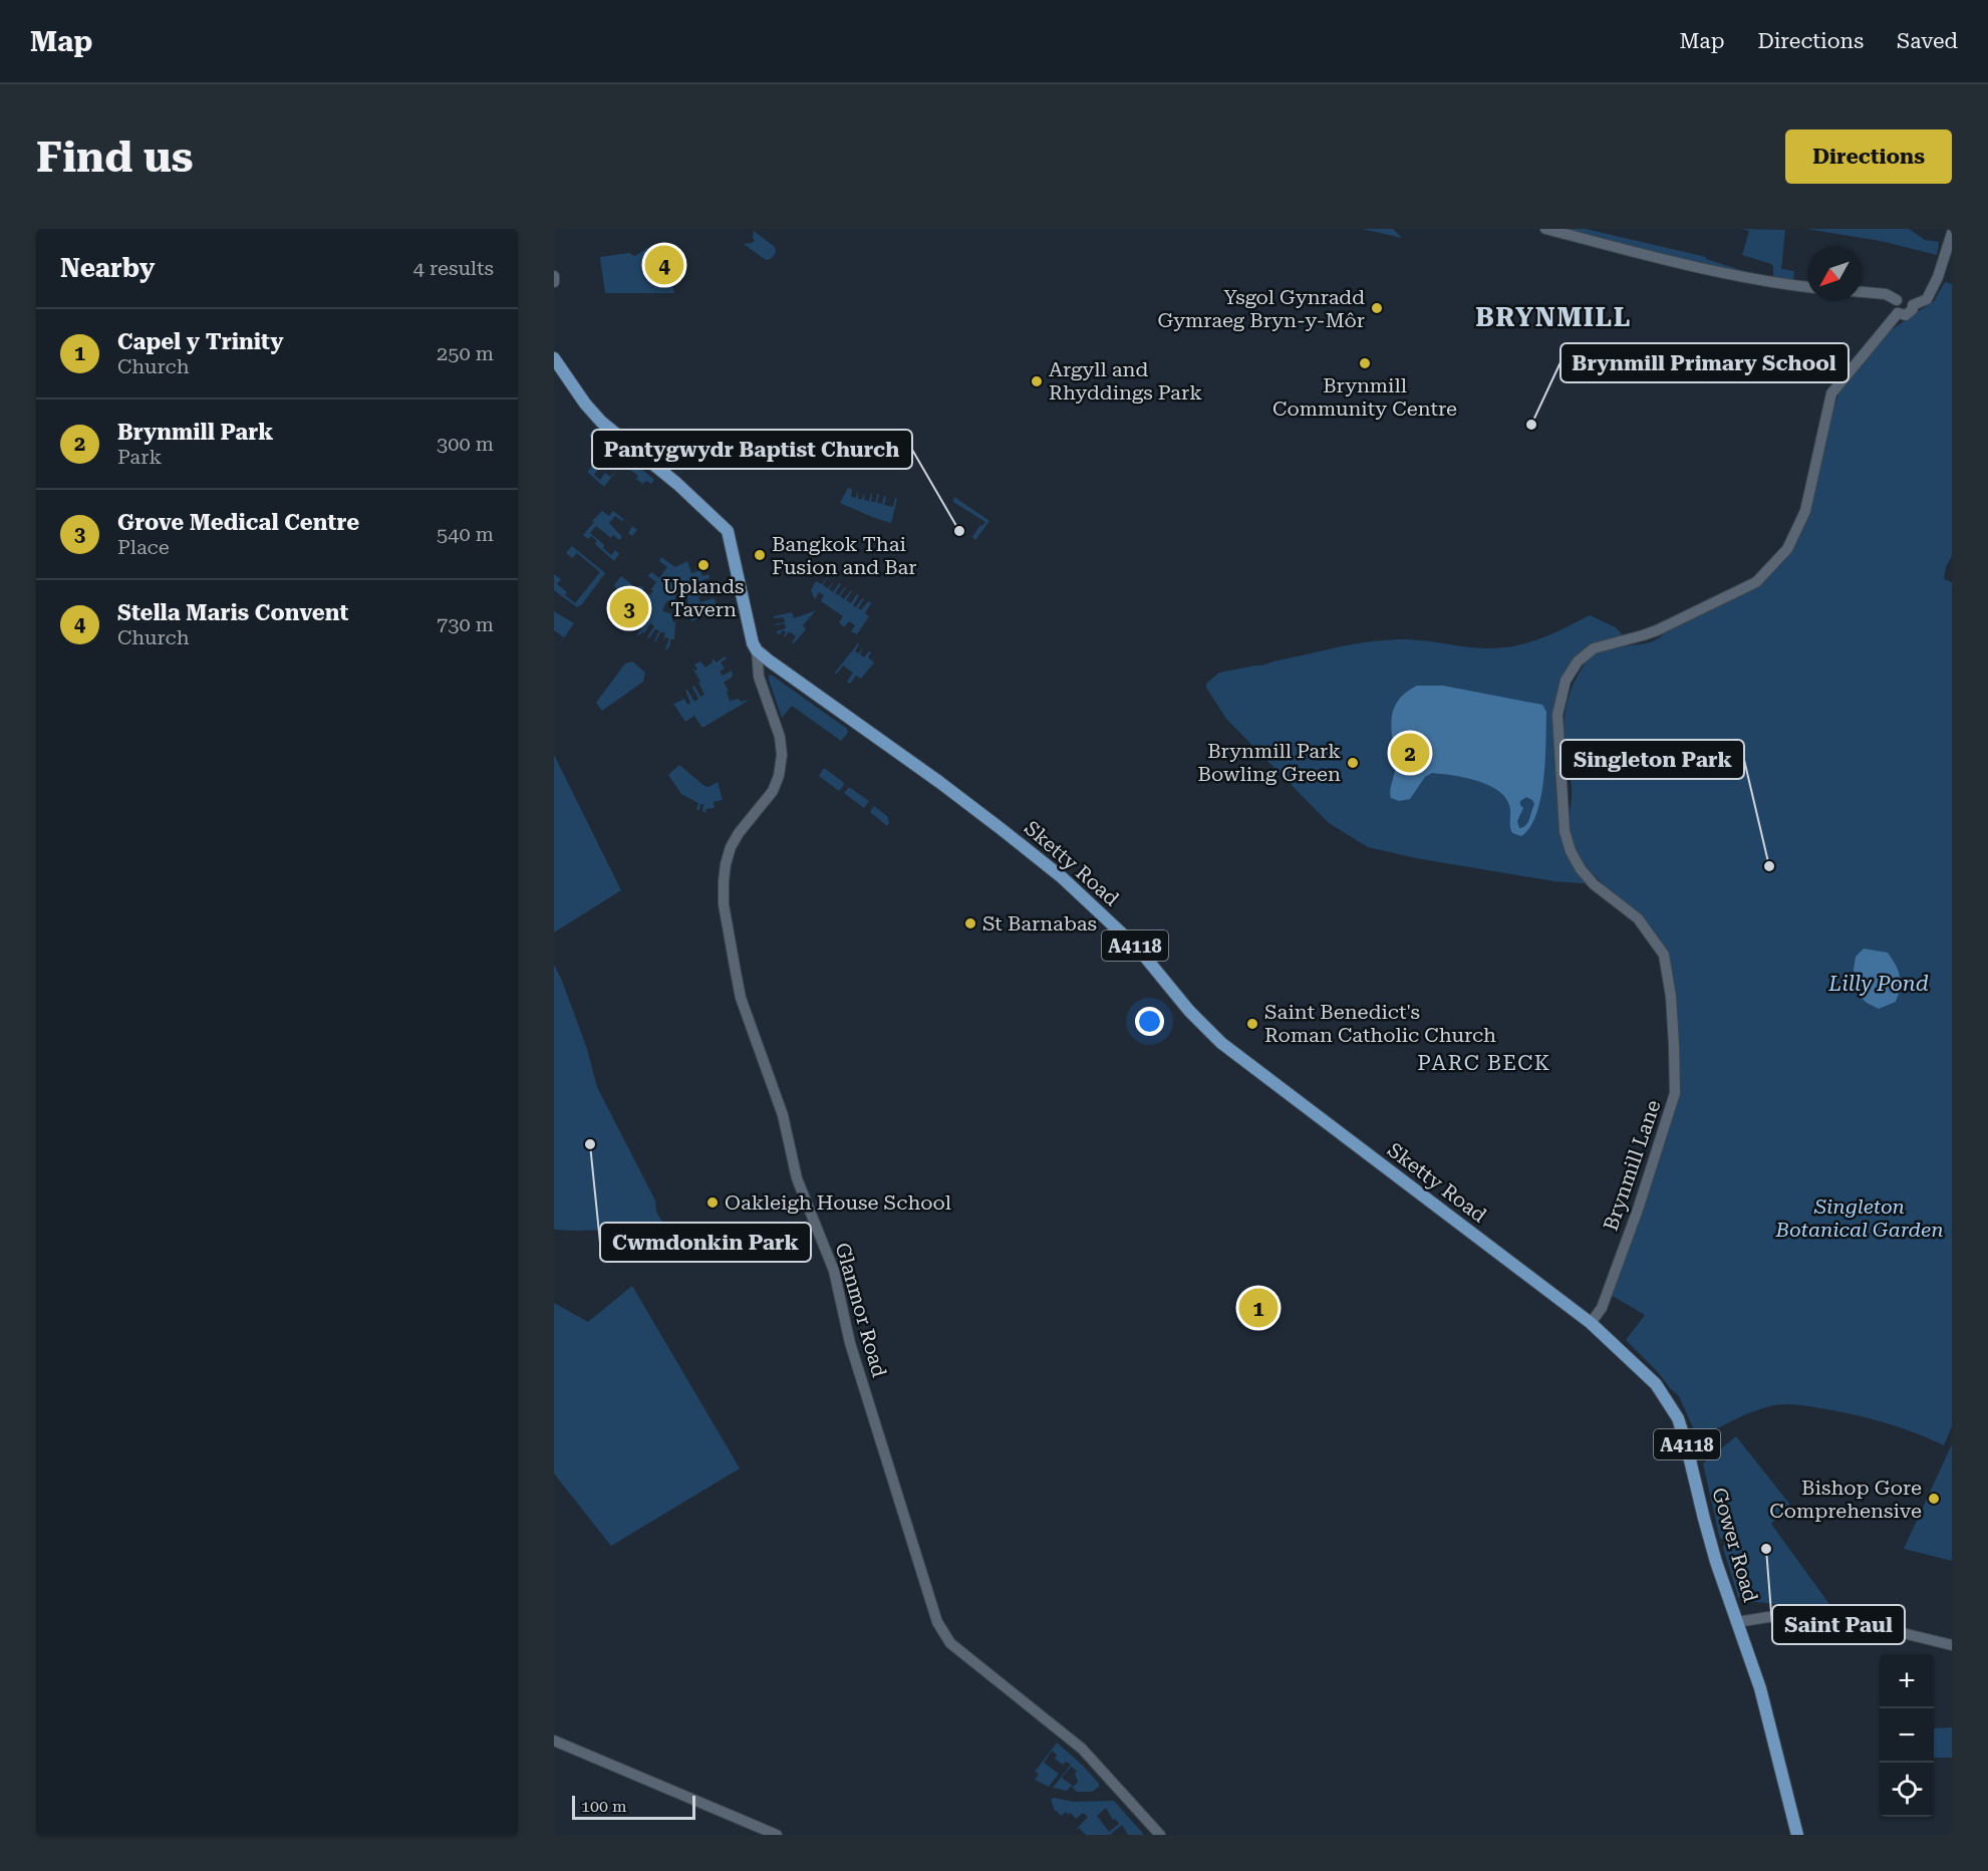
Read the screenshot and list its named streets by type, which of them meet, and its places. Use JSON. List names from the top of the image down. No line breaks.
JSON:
{"streets":{"main road":["Sketty Road","A4118","Gower Road"],"street":["Brynmill Lane","Glanmor Road"]},"crossings":[["Sketty Road","Glanmor Road"],["Sketty Road","Gower Road"],["Brynmill Lane","Gower Road"]],"districts":["BRYNMILL","PARC BECK"],"water":["Lilly Pond"],"parks":["Singleton Botanical Garden"],"places":["Ysgol Gynradd Gymraeg Bryn-y-Môr","Brynmill Community Centre","Argyll and Rhyddings Park","Brynmill Primary School","Pantygwydr Baptist Church","Bangkok Thai Fusion and Bar","Uplands Tavern","Brynmill Park Bowling Green","Singleton Park","St Barnabas","Saint Benedict's Roman Catholic Church","Cwmdonkin Park","Oakleigh House School","Bishop Gore Comprehensive","Saint Paul"],"scale_bar":"100 m","north":"bottom left","page":{"header":"Map","nav":["Map","Directions","Saved"],"buttons":"Directions","title":"Find us","heading":["Nearby","4 results"],"pins":["4","3","2","1"],"list":[{"mark":"1","name":"Capel y Trinity","note":"Church","value":"250 m"},{"mark":"2","name":"Brynmill Park","note":"Park","value":"300 m"},{"mark":"3","name":"Grove Medical Centre","note":"Place","value":"540 m"},{"mark":"4","name":"Stella Maris Convent","note":"Church","value":"730 m"}],"map_buttons":["+","−"],"scale":"100 m"}}
